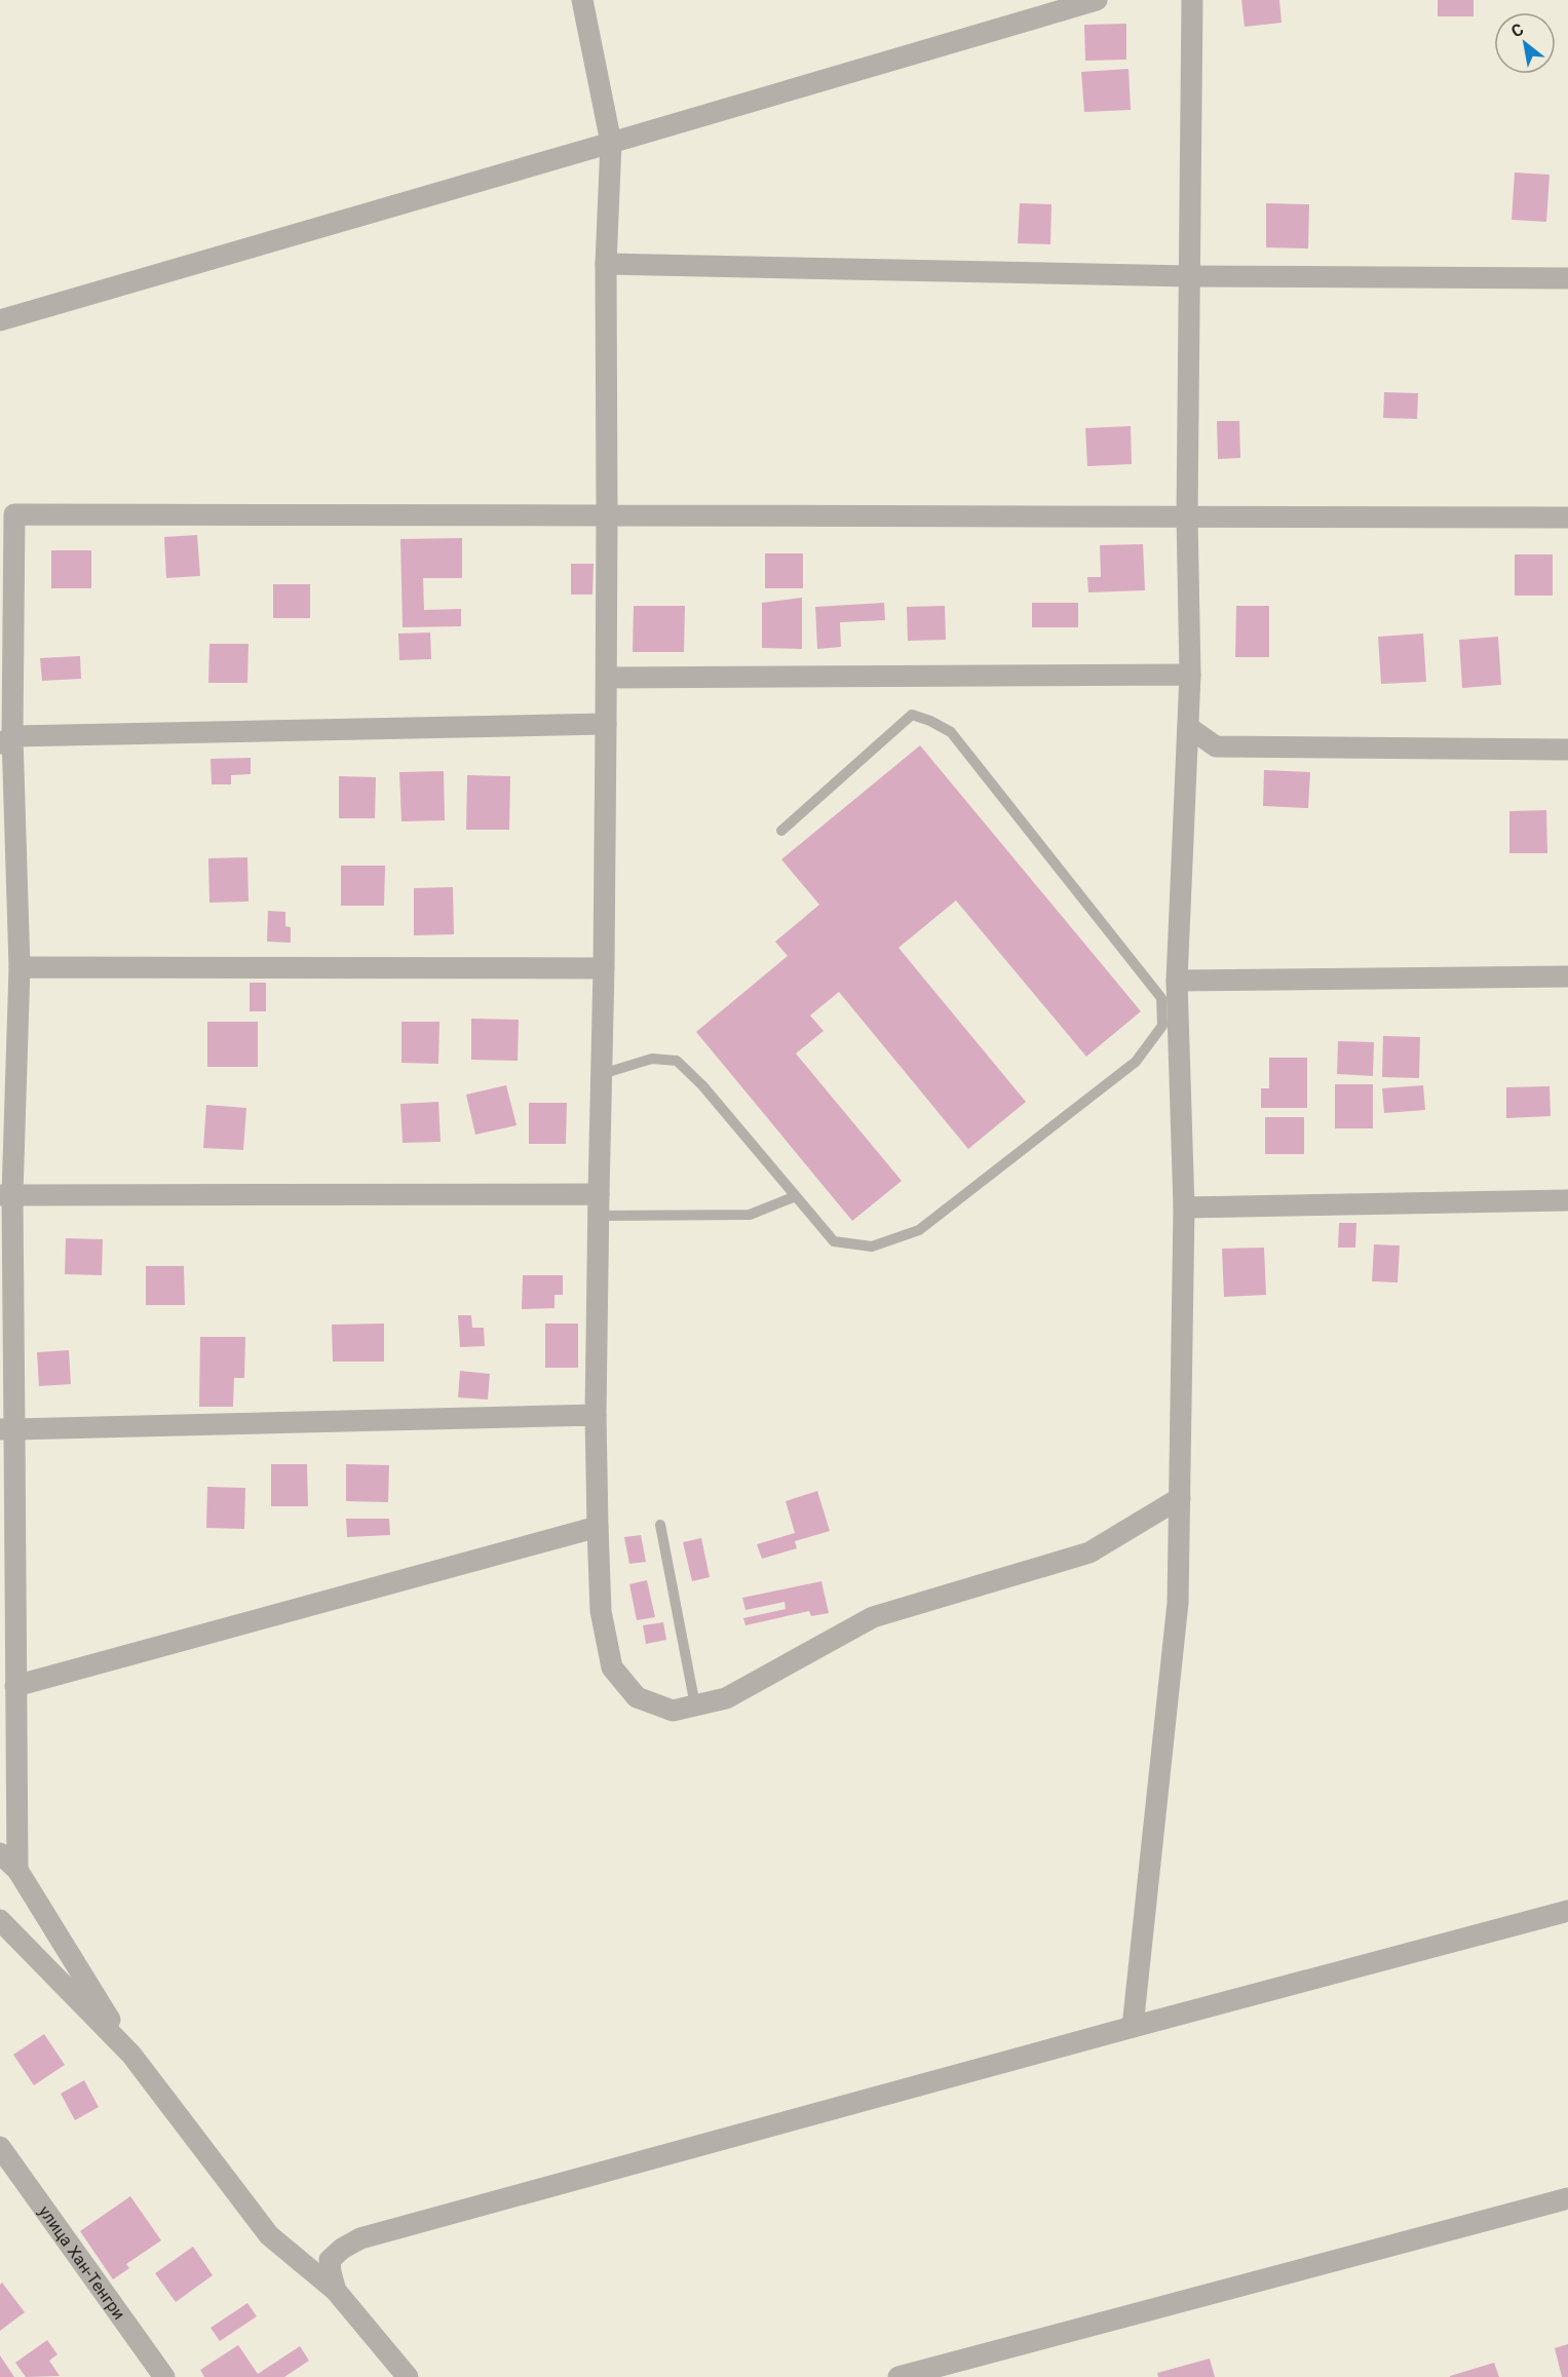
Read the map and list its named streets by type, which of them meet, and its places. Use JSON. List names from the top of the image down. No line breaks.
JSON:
{"streets":{"street":["улица Хан-Тенгри"]},"north":"top left"}
